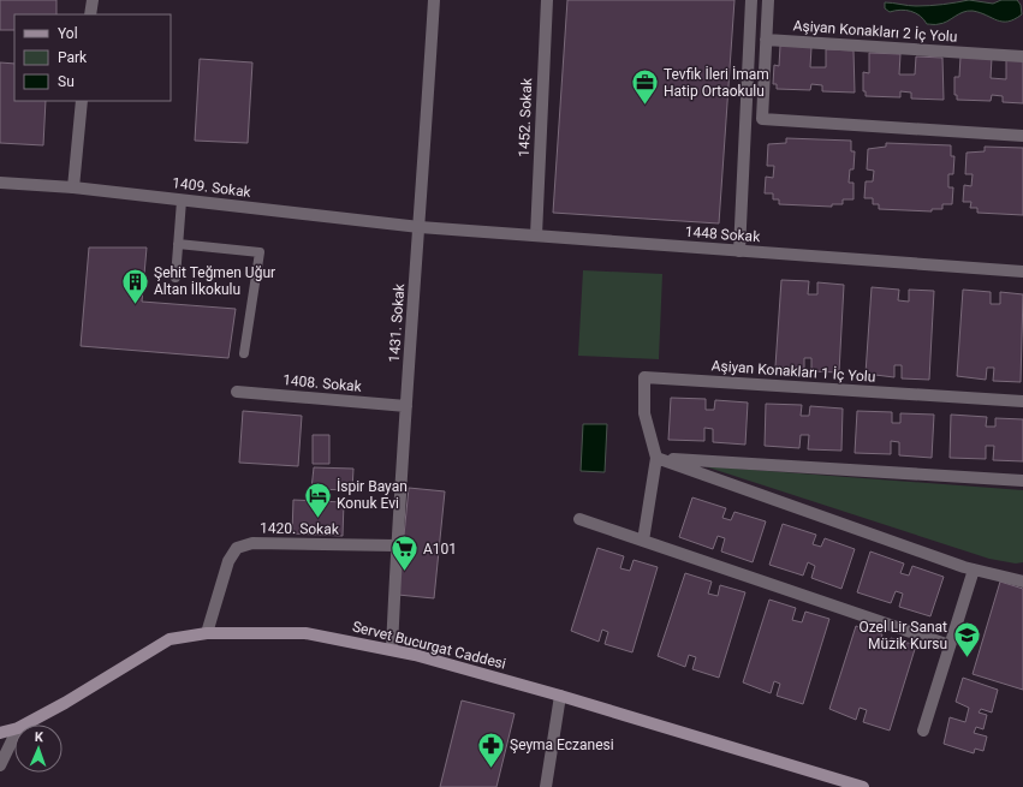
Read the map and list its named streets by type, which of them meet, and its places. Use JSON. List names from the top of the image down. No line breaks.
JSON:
{"streets":{"main road":["Servet Bucurgat Caddesi"],"street":["Aşiyan Konakları 2 İç Yolu","1452. Sokak","1409. Sokak","1448 Sokak","1431. Sokak","Aşiyan Konakları 1 İç Yolu","1408. Sokak","1420. Sokak"]},"crossings":[["1452. Sokak","1448 Sokak"],["1409. Sokak","1448 Sokak"],["1409. Sokak","1431. Sokak"],["1448 Sokak","1431. Sokak"],["1431. Sokak","1408. Sokak"],["1431. Sokak","1420. Sokak"],["1431. Sokak","Servet Bucurgat Caddesi"],["1420. Sokak","Servet Bucurgat Caddesi"]],"places":{"office":["Tevfik İleri İmam Hatip Ortaokulu"],"building":["Şehit Teğmen Uğur Altan İlkokulu"],"hotel":["İspir Bayan Konuk Evi"],"supermarket":["A101"],"school or university":["Ozel Lir Sanat Müzik Kursu"],"pharmacy":["Şeyma Eczanesi"]},"legend":["Yol","Park","Su"],"north":"top"}
